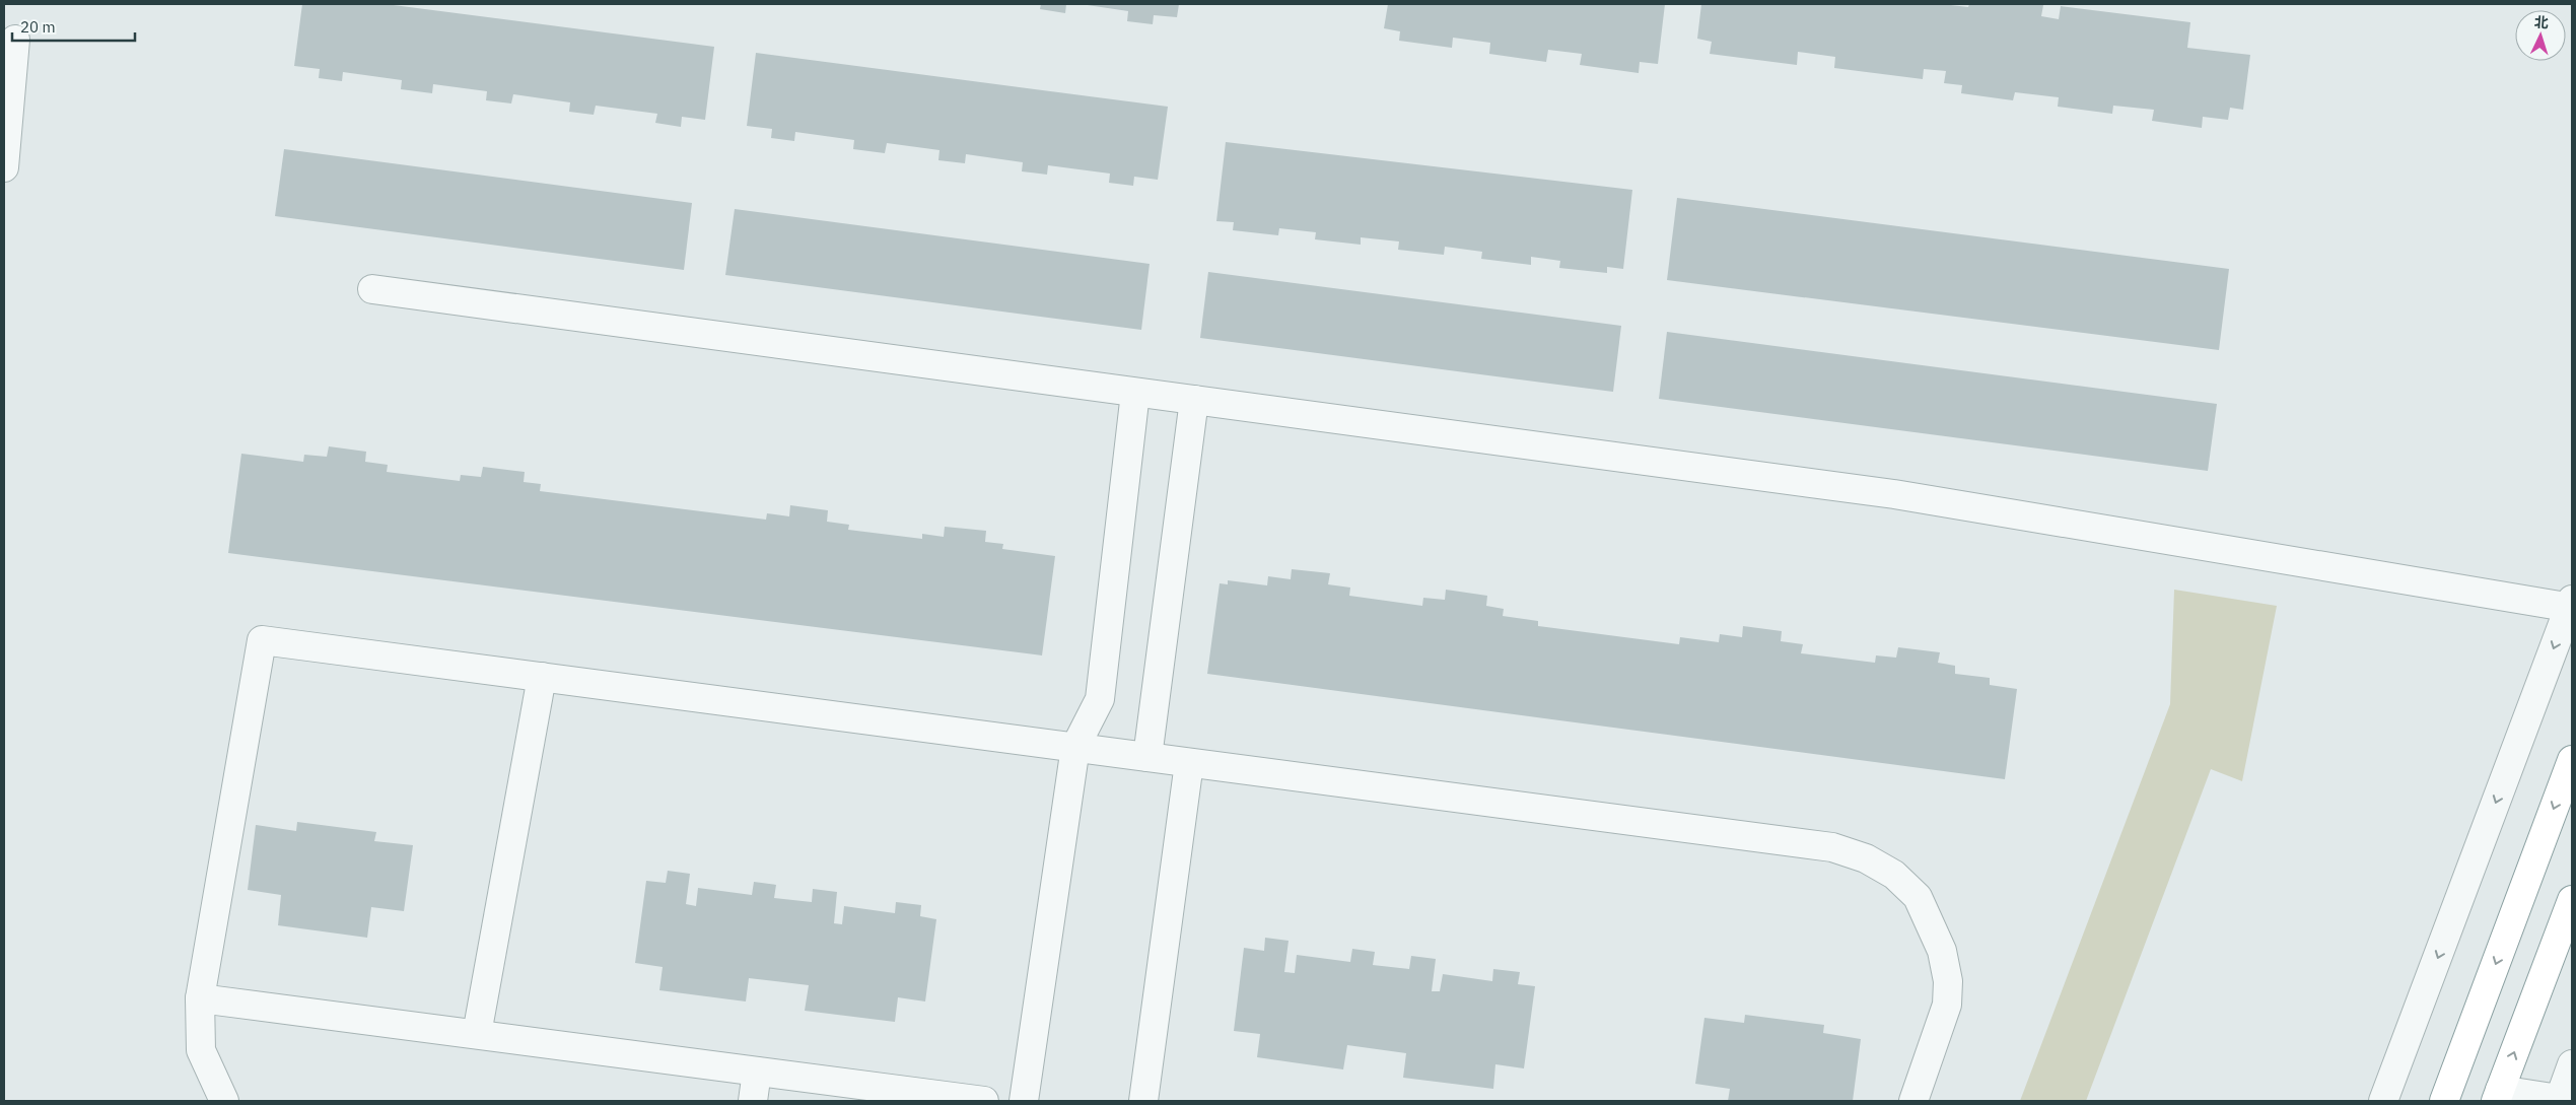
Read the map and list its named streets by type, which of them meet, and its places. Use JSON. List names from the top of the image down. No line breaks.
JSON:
{"scale_bar":"20 m","north":"top"}
